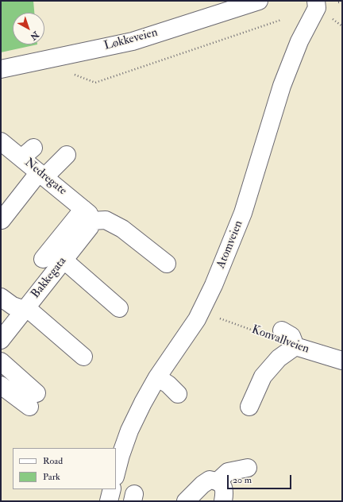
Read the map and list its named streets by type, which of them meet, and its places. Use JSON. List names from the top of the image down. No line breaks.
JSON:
{"streets":{"street":["Løkkeveien","Nedregate","Atomveien","Bakkegata","Konvallveien"]},"crossings":[["Nedregate","Bakkegata"]],"legend":["Road","Park"],"scale_bar":"20 m","north":"bottom right"}
